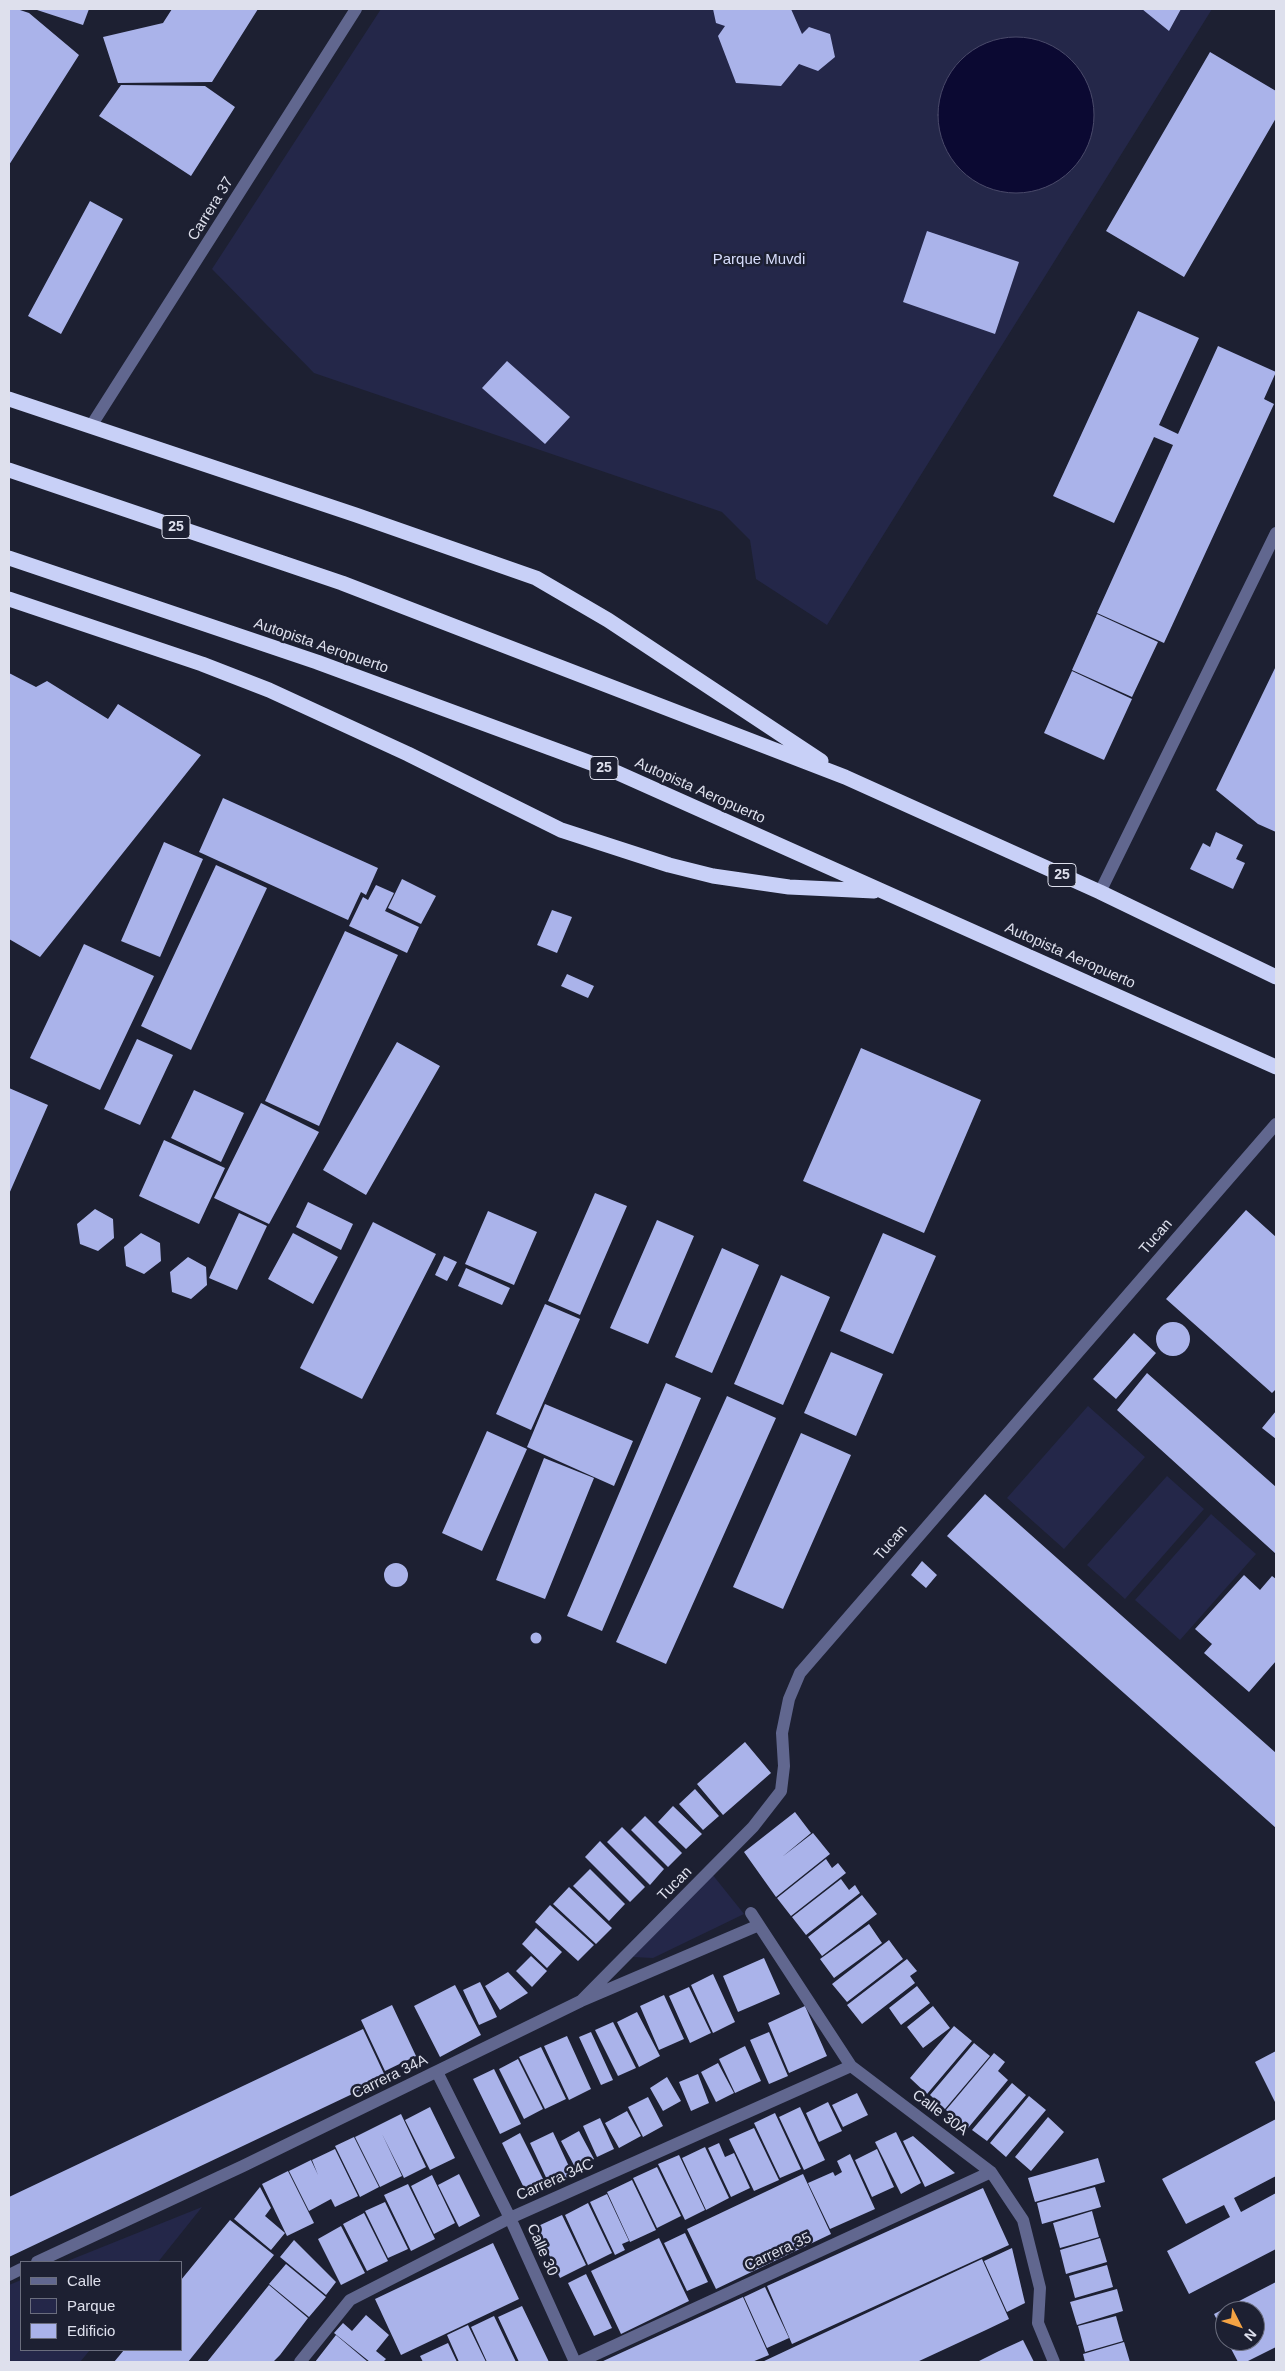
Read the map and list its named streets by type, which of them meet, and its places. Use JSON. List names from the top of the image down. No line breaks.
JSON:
{"streets":{"highway":["25","Autopista Aeropuerto"],"street":["Carrera 37","Tucan","Carrera 34A","Calle 30A","Carrera 34C","Calle 30","Carrera 35"]},"crossings":[["Tucan","Carrera 34A"],["Carrera 34A","Calle 30A"],["Carrera 34A","Calle 30"],["Calle 30A","Carrera 34C"],["Calle 30A","Carrera 35"],["Carrera 34C","Calle 30"]],"parks":["Parque Muvdi"],"legend":["Calle","Parque","Edificio"],"north":"bottom right"}
